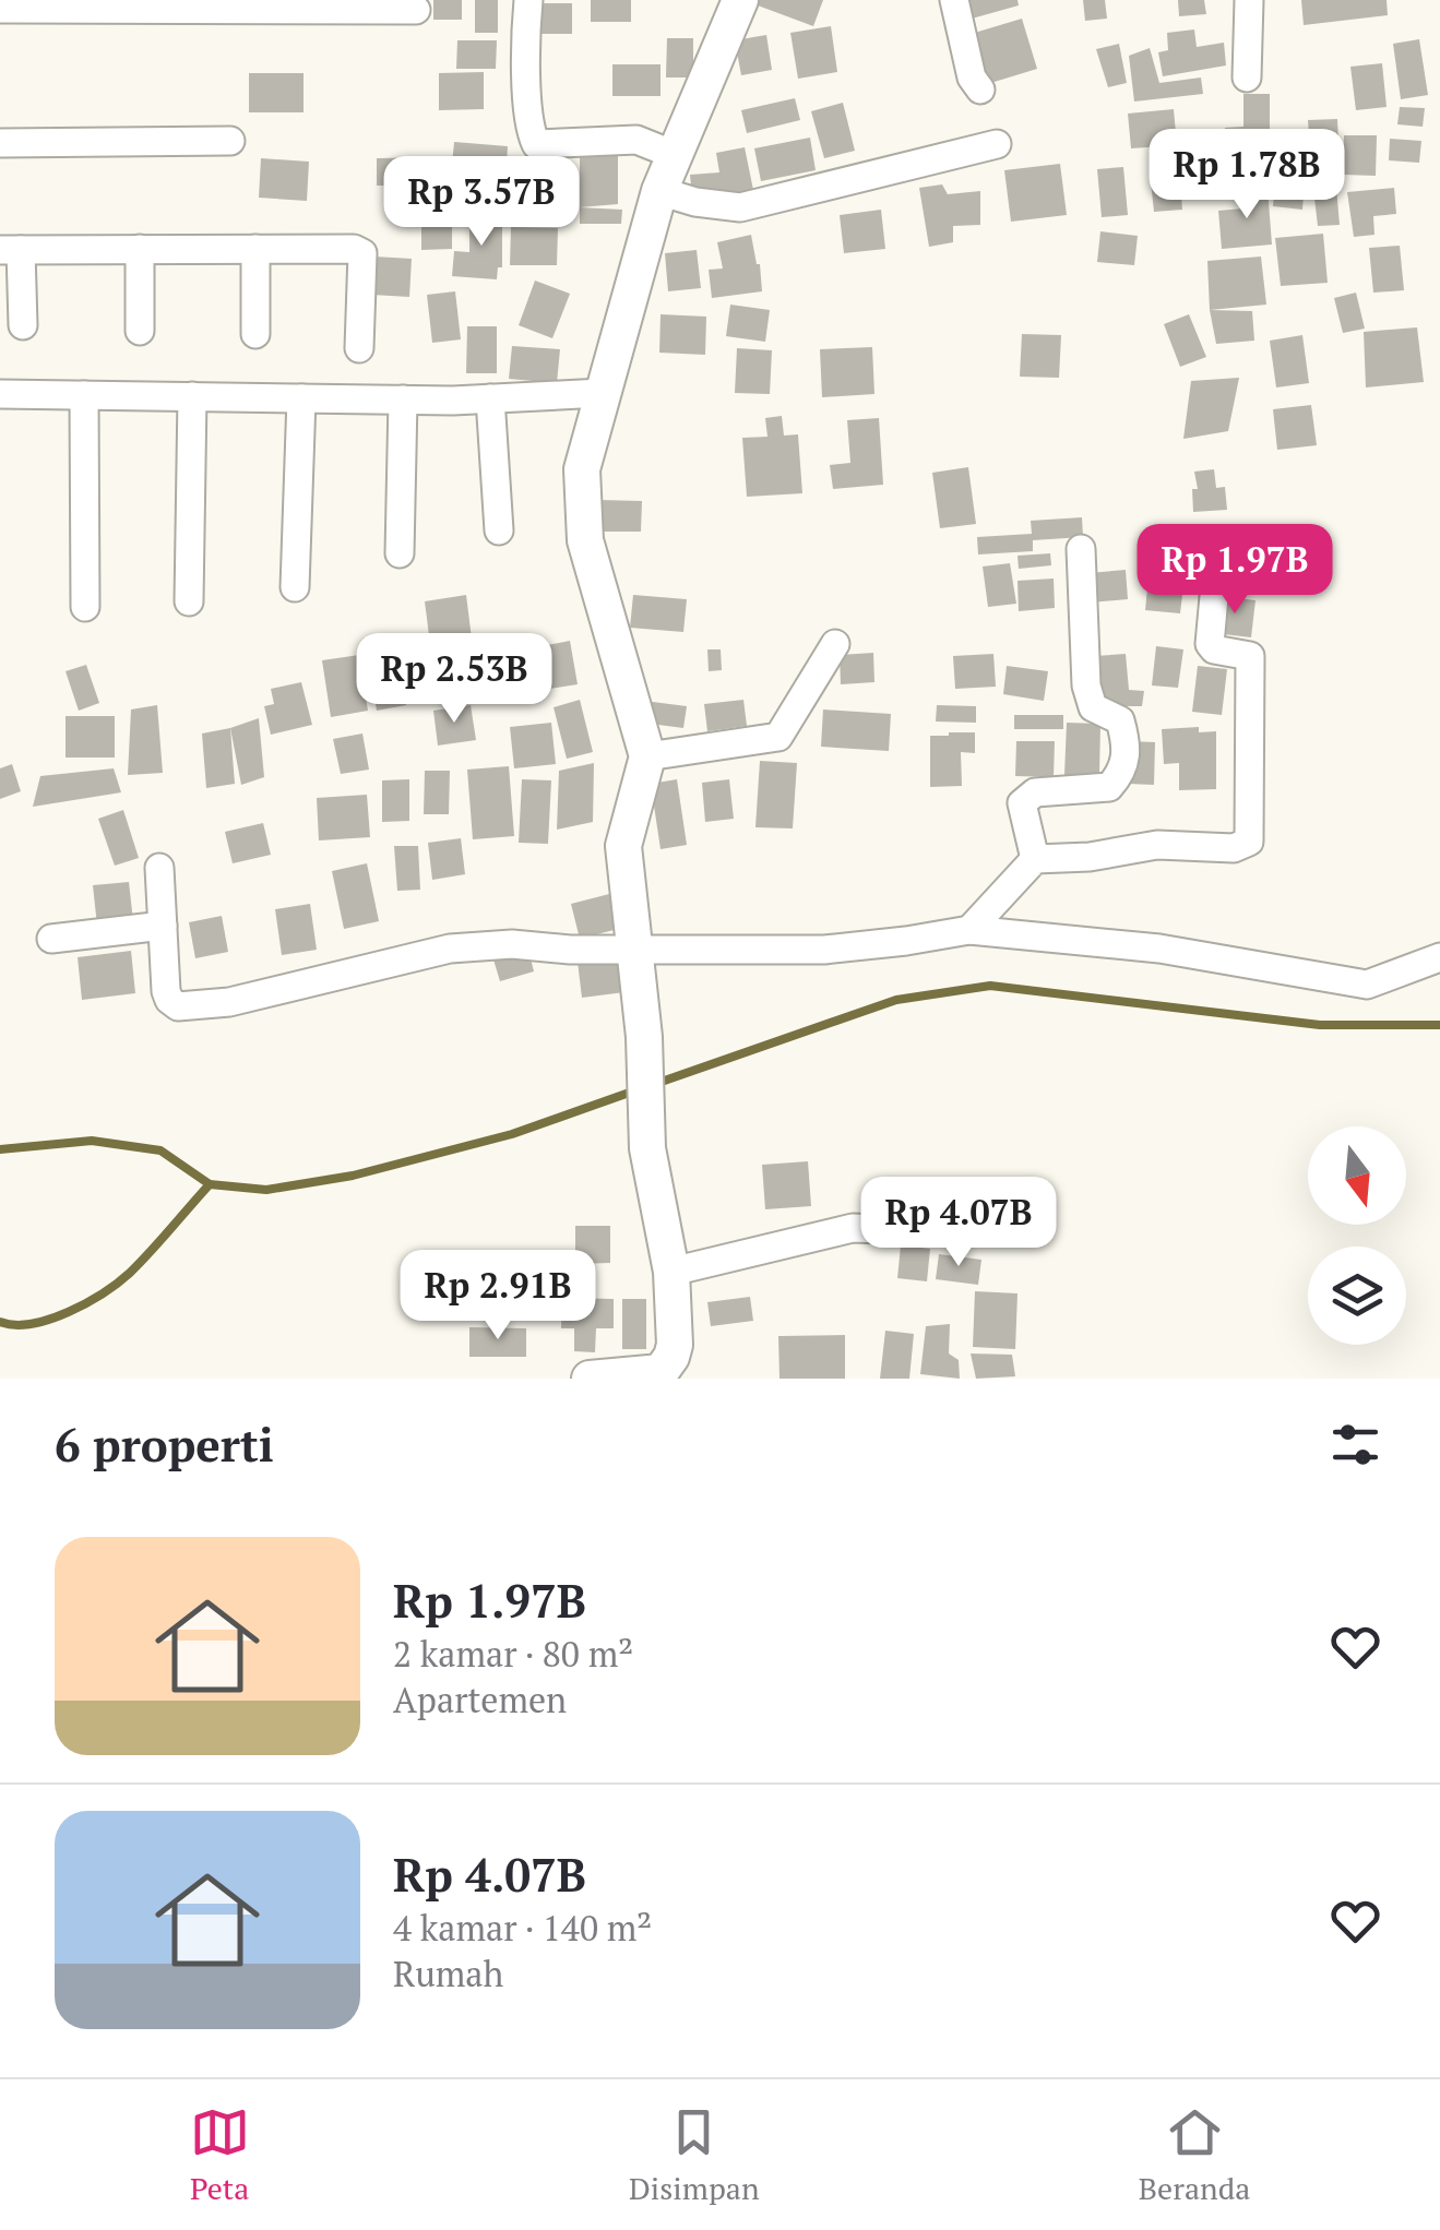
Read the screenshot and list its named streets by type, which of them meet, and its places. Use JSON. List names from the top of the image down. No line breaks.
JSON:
{"north":"bottom","page":{"price":["Rp 1.78B","Rp 3.57B","Rp 1.97B","Rp 2.53B","Rp 4.07B","Rp 2.91B"],"heading":"6 properti","list":[{"name":"Rp 1.97B","note":"2 kamar · 80 m² · Apartemen"},{"name":"Rp 4.07B","note":"4 kamar · 140 m² · Rumah"}],"tabs":["Peta","Disimpan","Beranda"]}}
